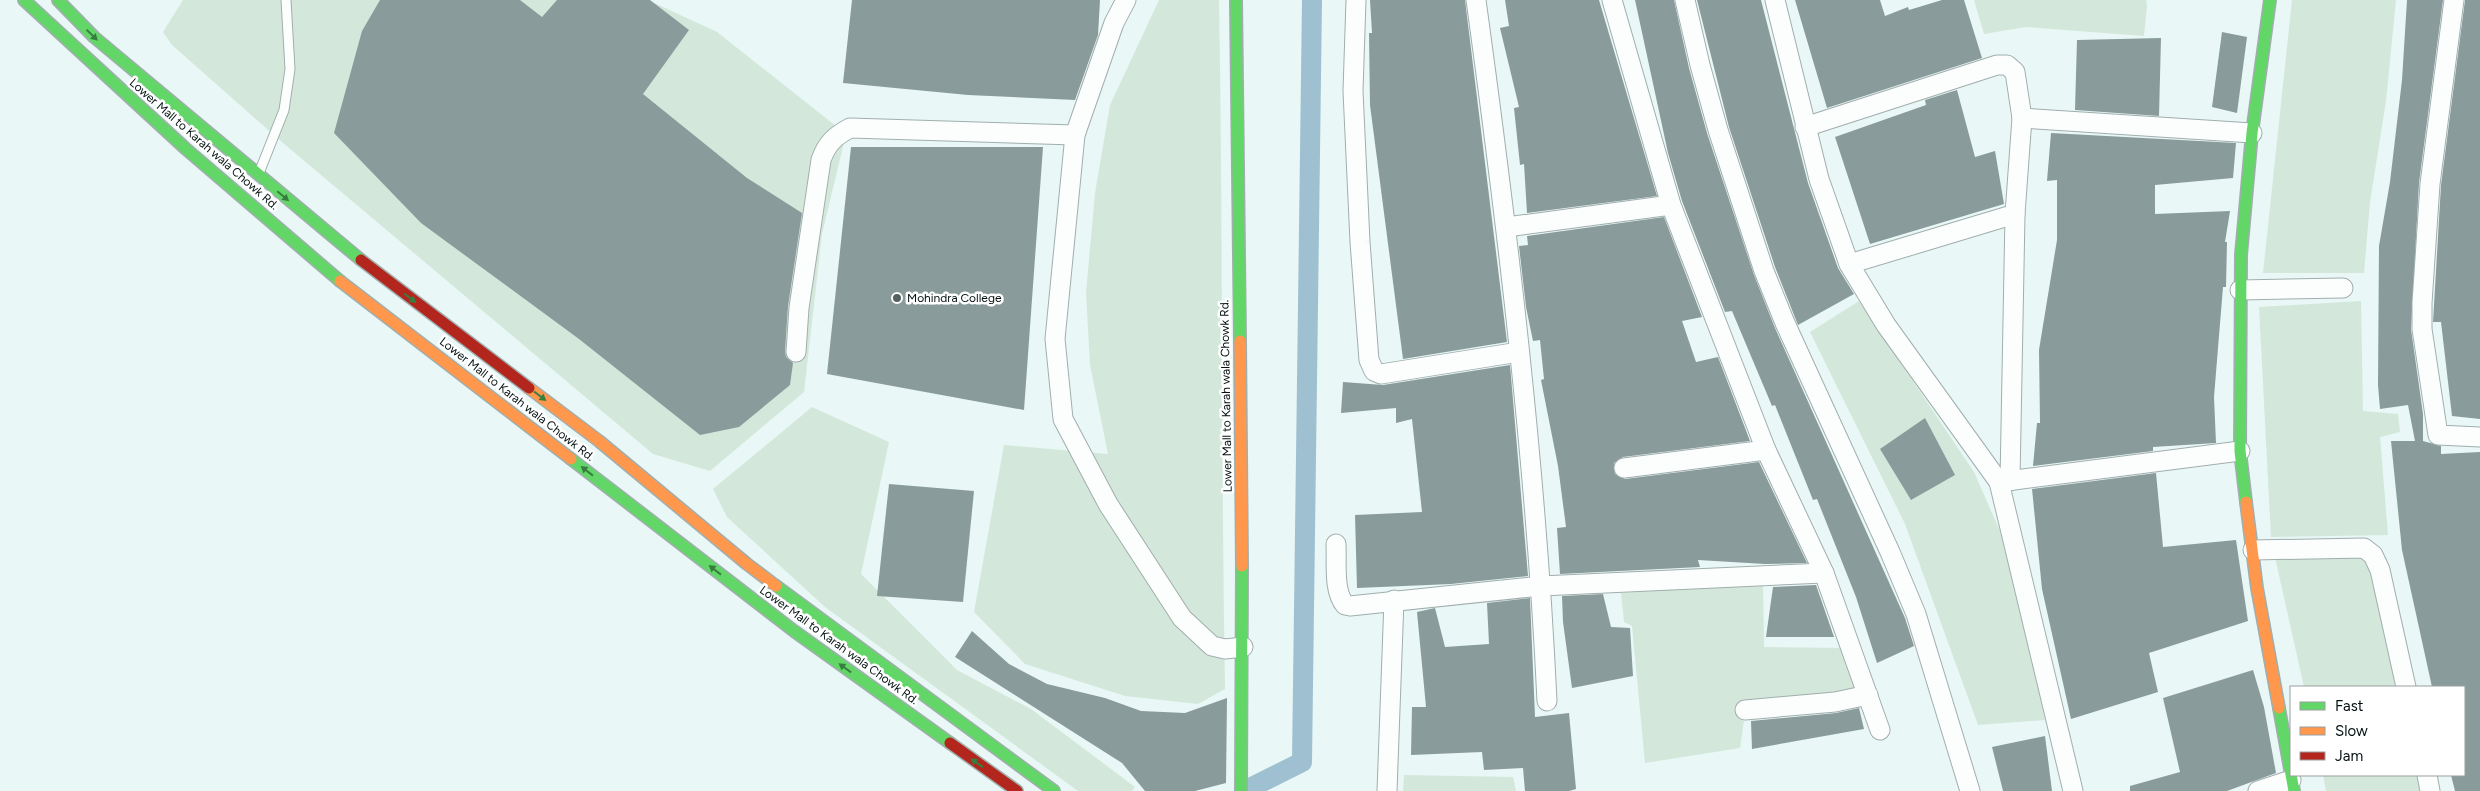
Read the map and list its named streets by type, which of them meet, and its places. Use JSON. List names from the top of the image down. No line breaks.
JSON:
{"streets":{"main road":["Lower Mall to Karah wala Chowk Rd."]},"places":["Mohindra College"],"legend":["Fast","Slow","Jam"]}
